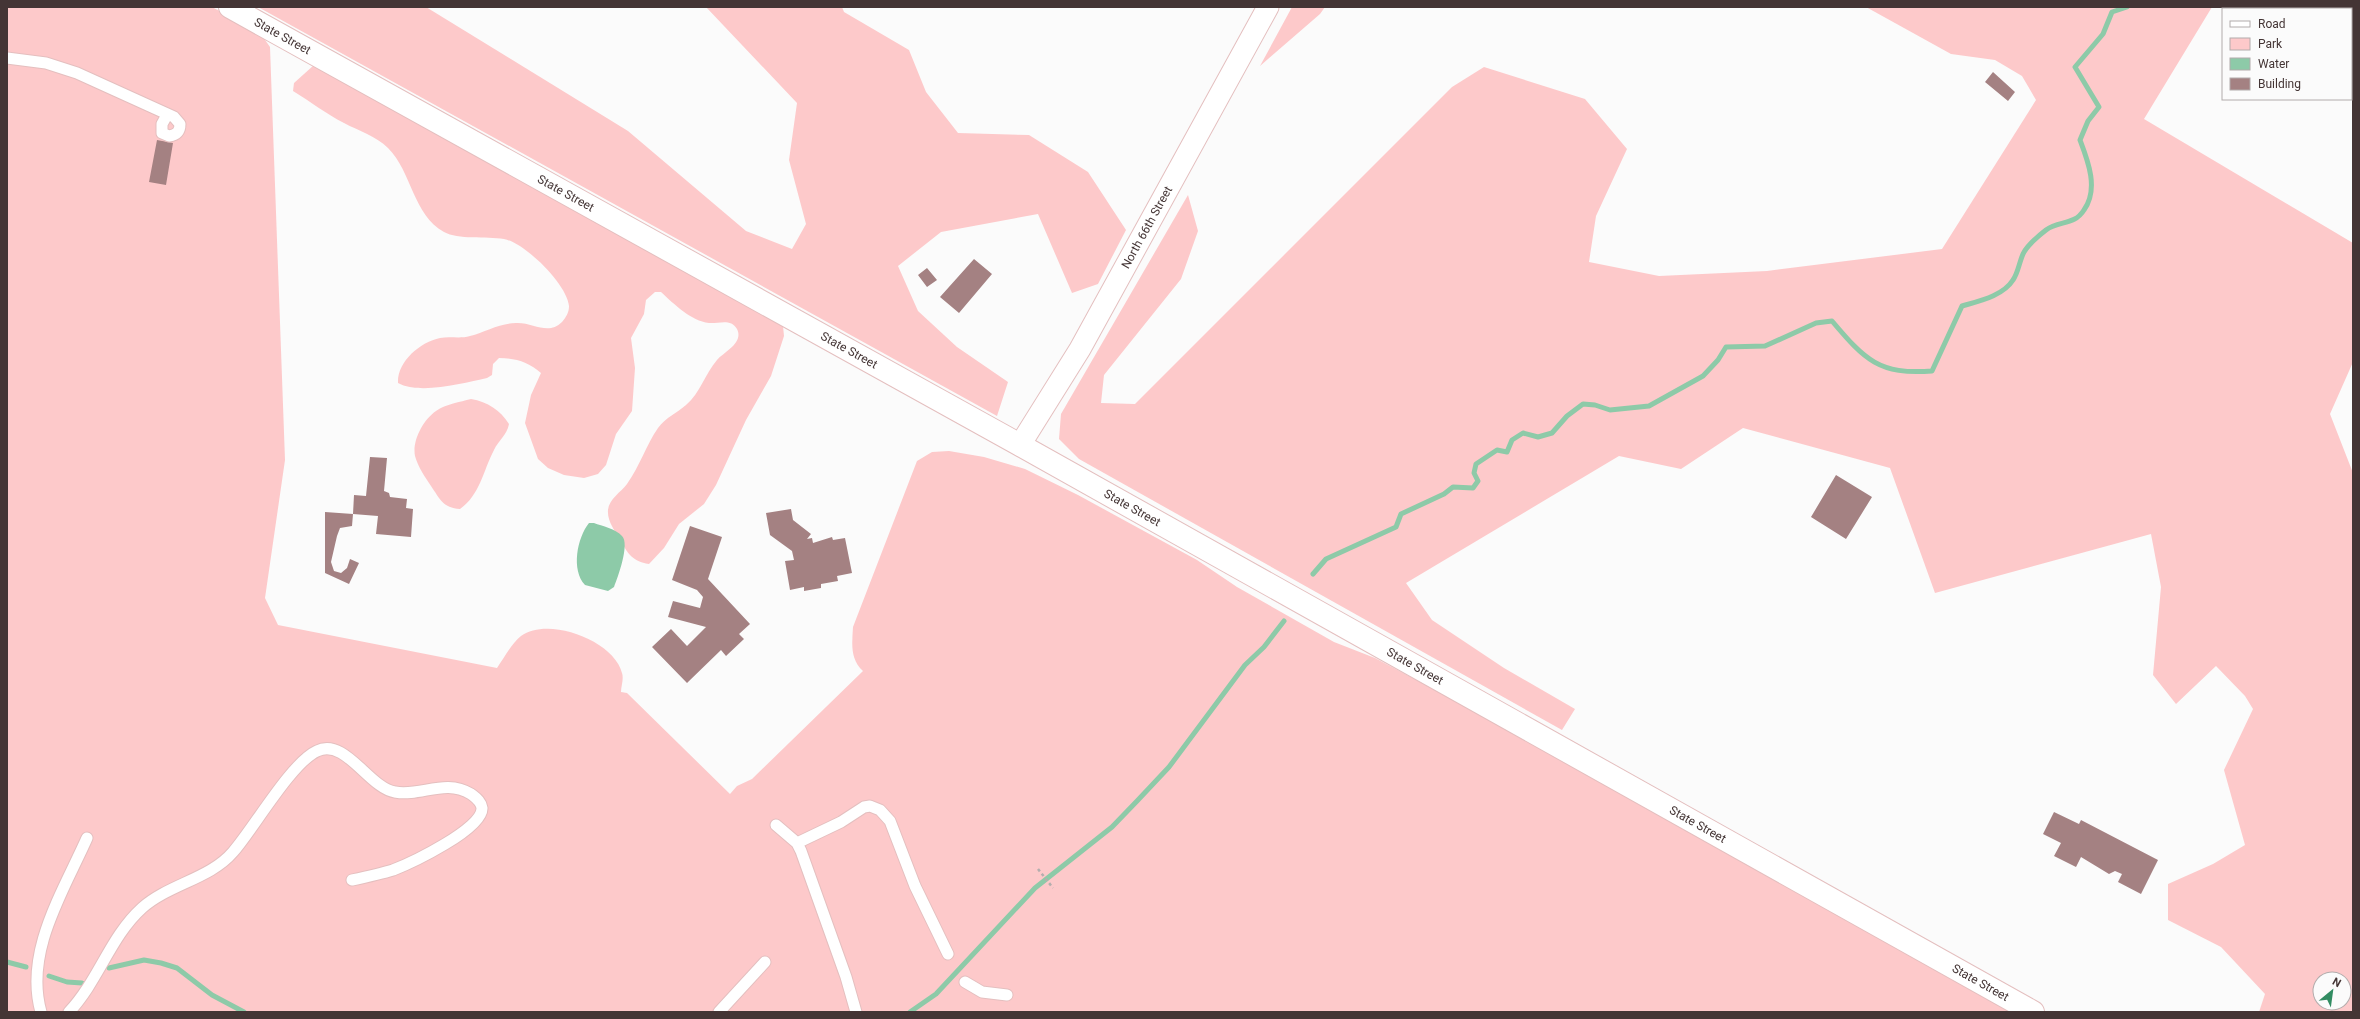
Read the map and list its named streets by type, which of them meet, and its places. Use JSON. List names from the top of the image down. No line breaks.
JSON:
{"streets":{"street":["State Street","North 66th Street"]},"crossings":[["State Street","North 66th Street"]],"legend":["Road","Park","Water","Building"],"north":"top right"}
